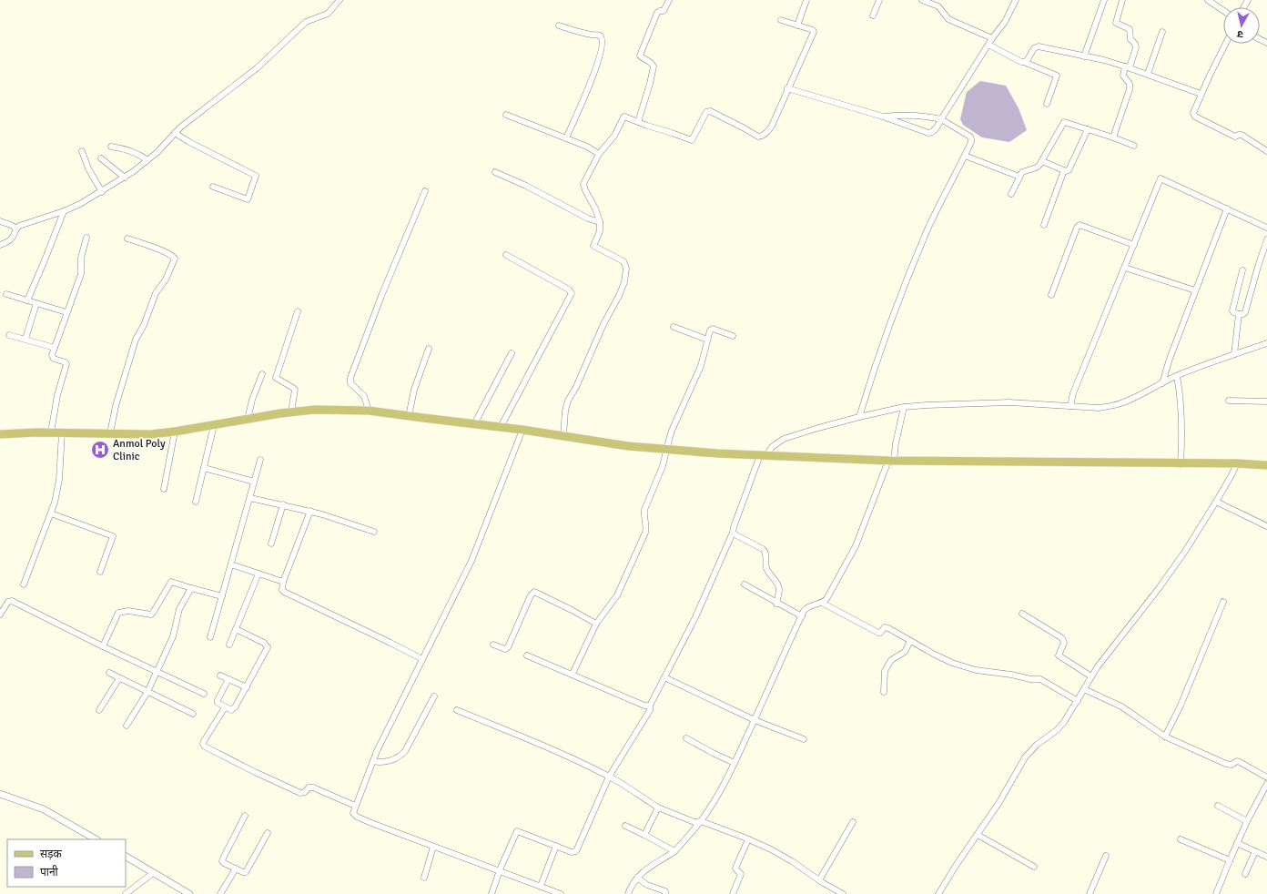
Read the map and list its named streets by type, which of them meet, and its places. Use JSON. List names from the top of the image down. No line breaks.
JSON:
{"places":{"hospital":["Anmol Poly Clinic"]},"legend":["सड़क","पानी"],"north":"bottom"}
